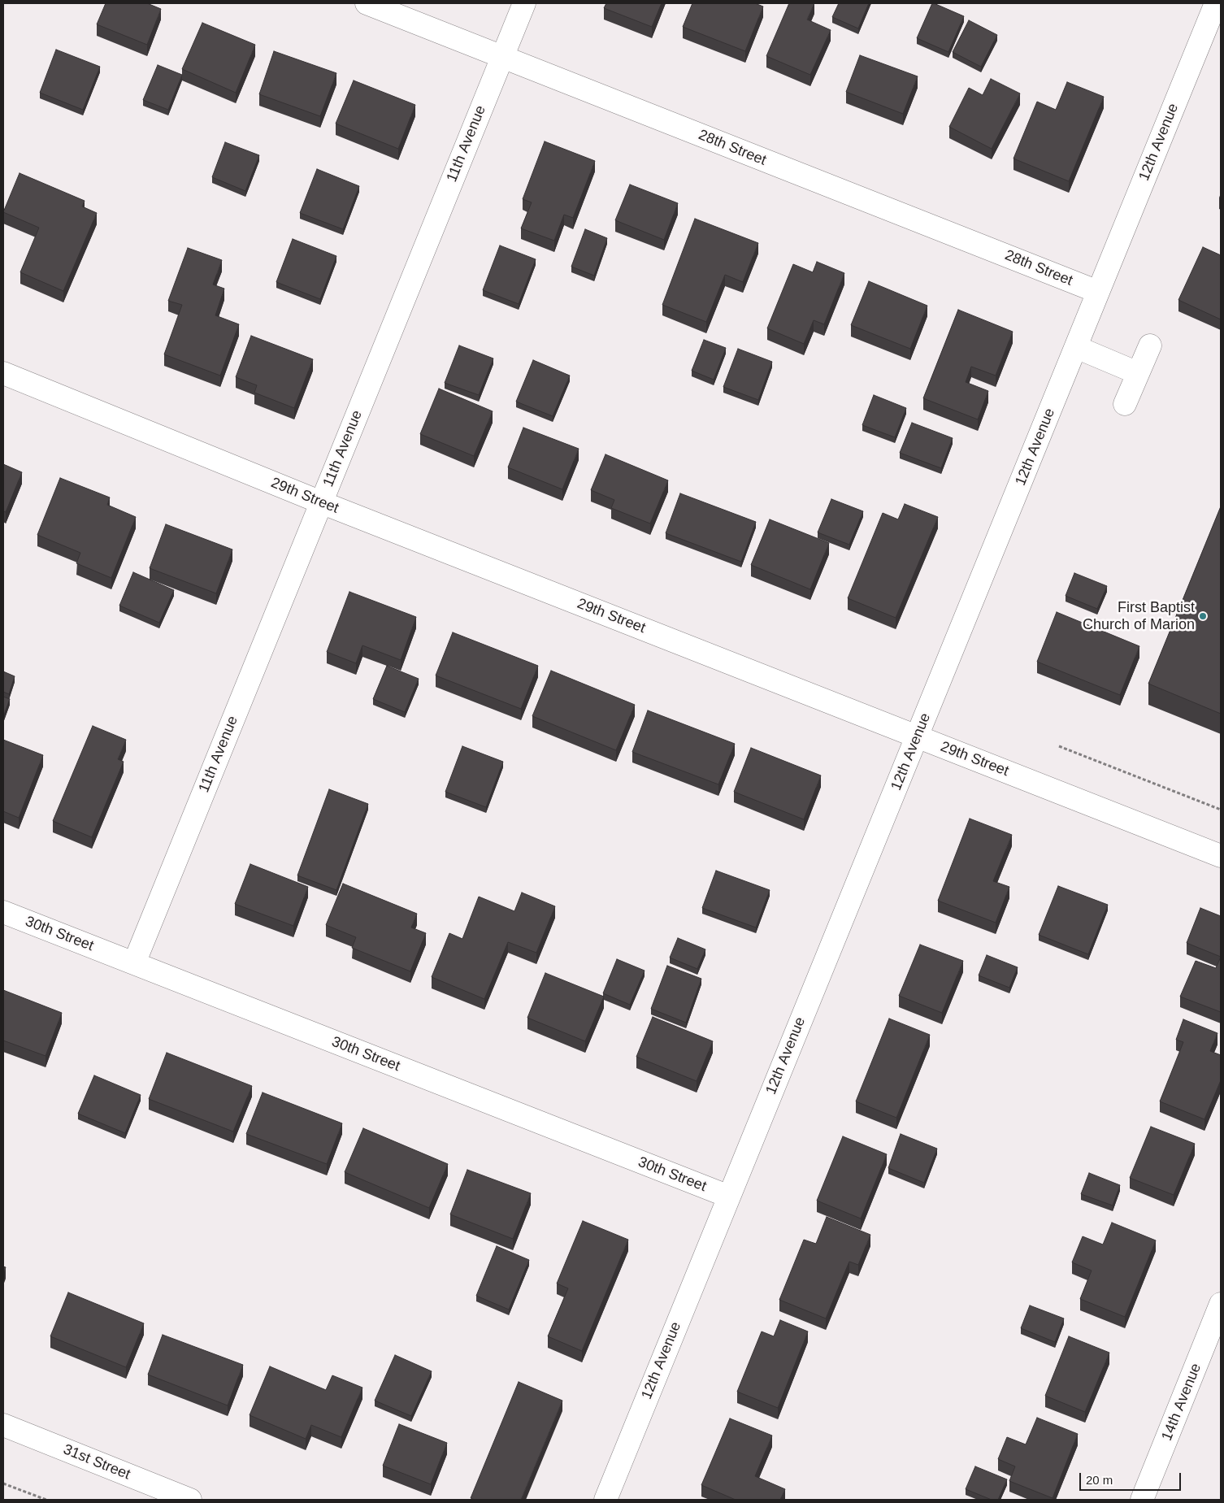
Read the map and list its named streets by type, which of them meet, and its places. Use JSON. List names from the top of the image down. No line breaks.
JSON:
{"streets":{"street":["12th Avenue","11th Avenue","28th Street","29th Street","30th Street","14th Avenue","31st Street"]},"crossings":[["12th Avenue","28th Street"],["12th Avenue","29th Street"],["12th Avenue","30th Street"],["11th Avenue","28th Street"],["11th Avenue","29th Street"],["11th Avenue","30th Street"]],"places":["First Baptist Church of Marion"],"scale_bar":"20 m"}
